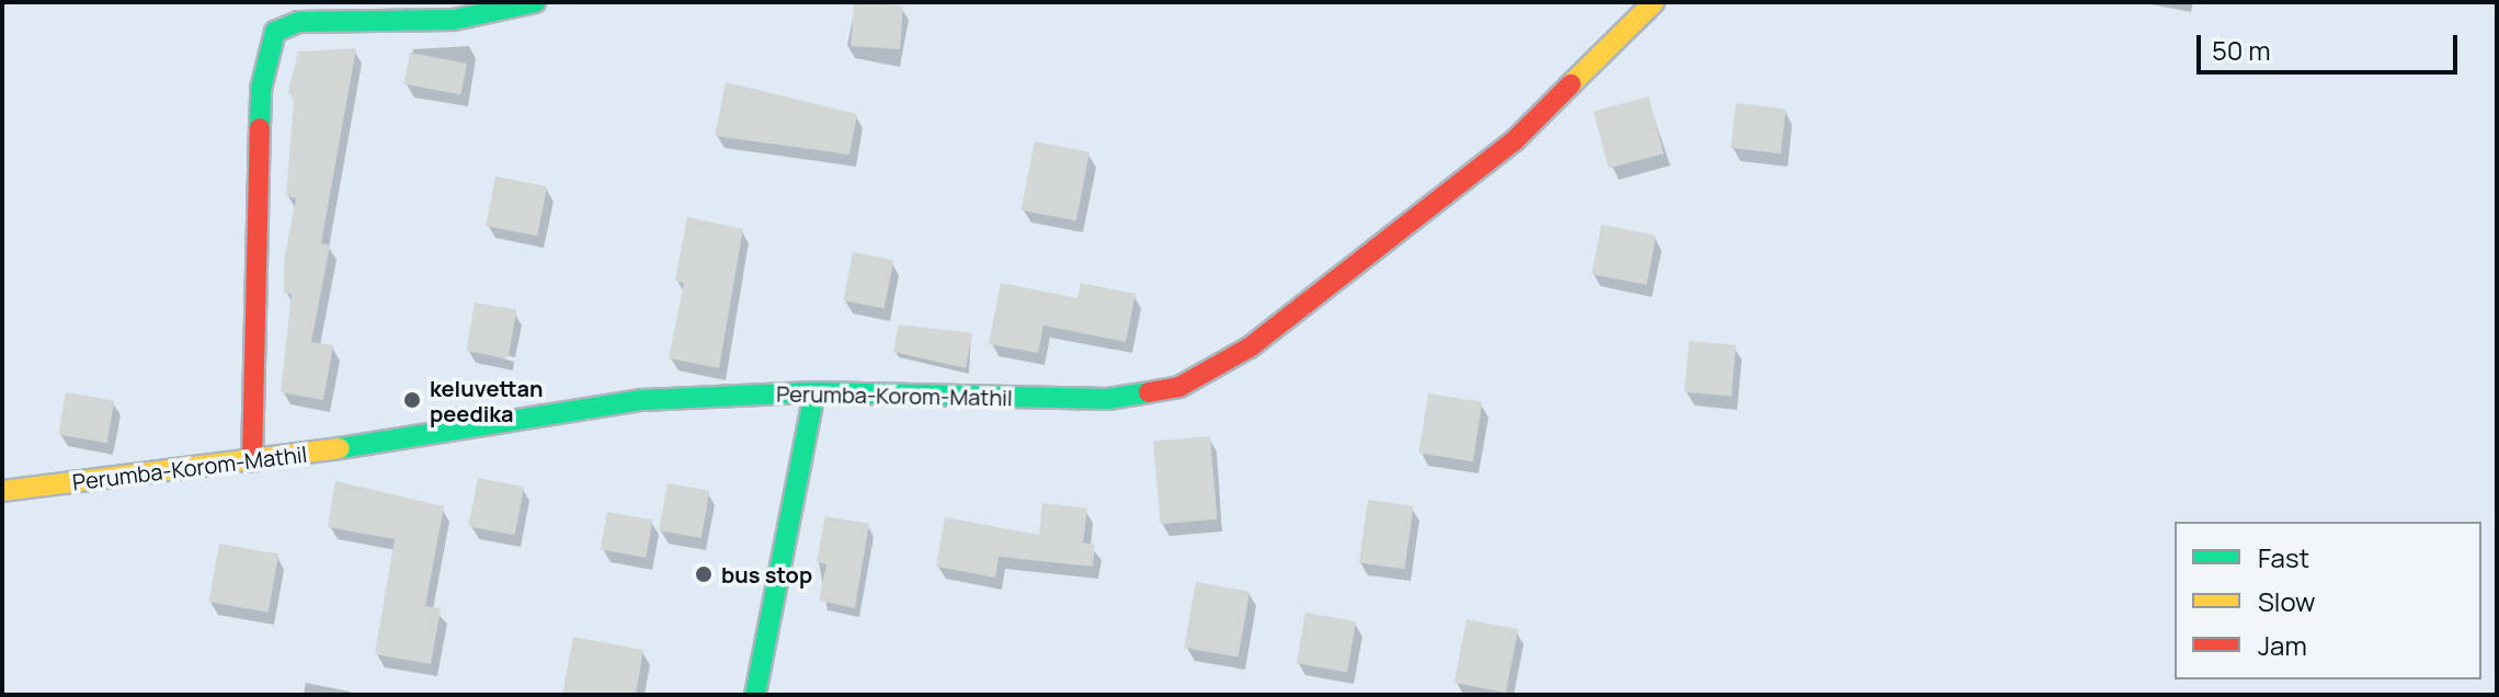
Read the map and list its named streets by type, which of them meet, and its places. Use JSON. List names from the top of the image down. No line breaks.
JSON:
{"streets":{"street":["Perumba-Korom-Mathil"]},"places":["keluvettan peedika","bus stop"],"legend":["Fast","Slow","Jam"],"scale_bar":"50 m"}
